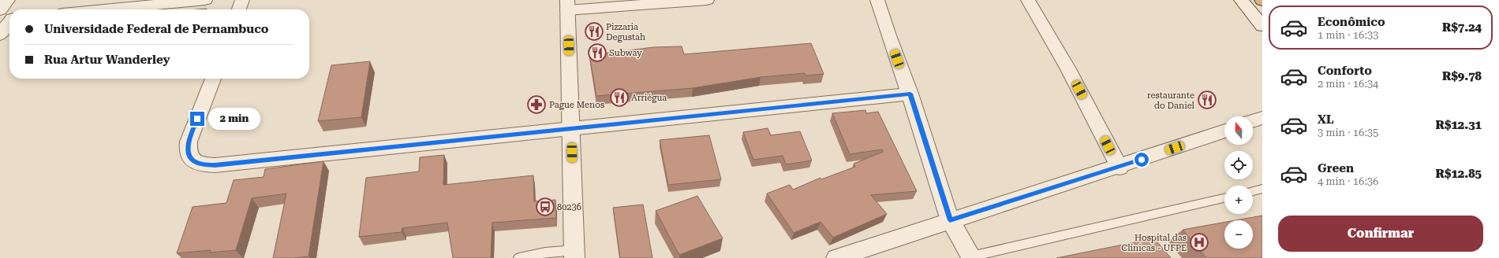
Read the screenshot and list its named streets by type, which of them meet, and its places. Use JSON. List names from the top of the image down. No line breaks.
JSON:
{"places":{"restaurant":["Pizzaria Degustah","Subway","Arriégua","restaurante do Daniel"],"pharmacy":["Pague Menos"],"bus stop":["80236"],"hospital":["Hospital das Clínicas - UFPE"]},"north":"top","page":{"list":[{"name":"Econômico","note":"1 min · 16:33","value":"R$7.24"},{"name":"Conforto","note":"2 min · 16:34","value":"R$9.78"},{"name":"XL","note":"3 min · 16:35","value":"R$12.31"},{"name":"Green","note":"4 min · 16:36","value":"R$12.85"}],"banner":["Universidade Federal de Pernambuco","Rua Artur Wanderley"],"bubble":"2 min","map_buttons":["+","−"],"buttons":"Confirmar"}}
